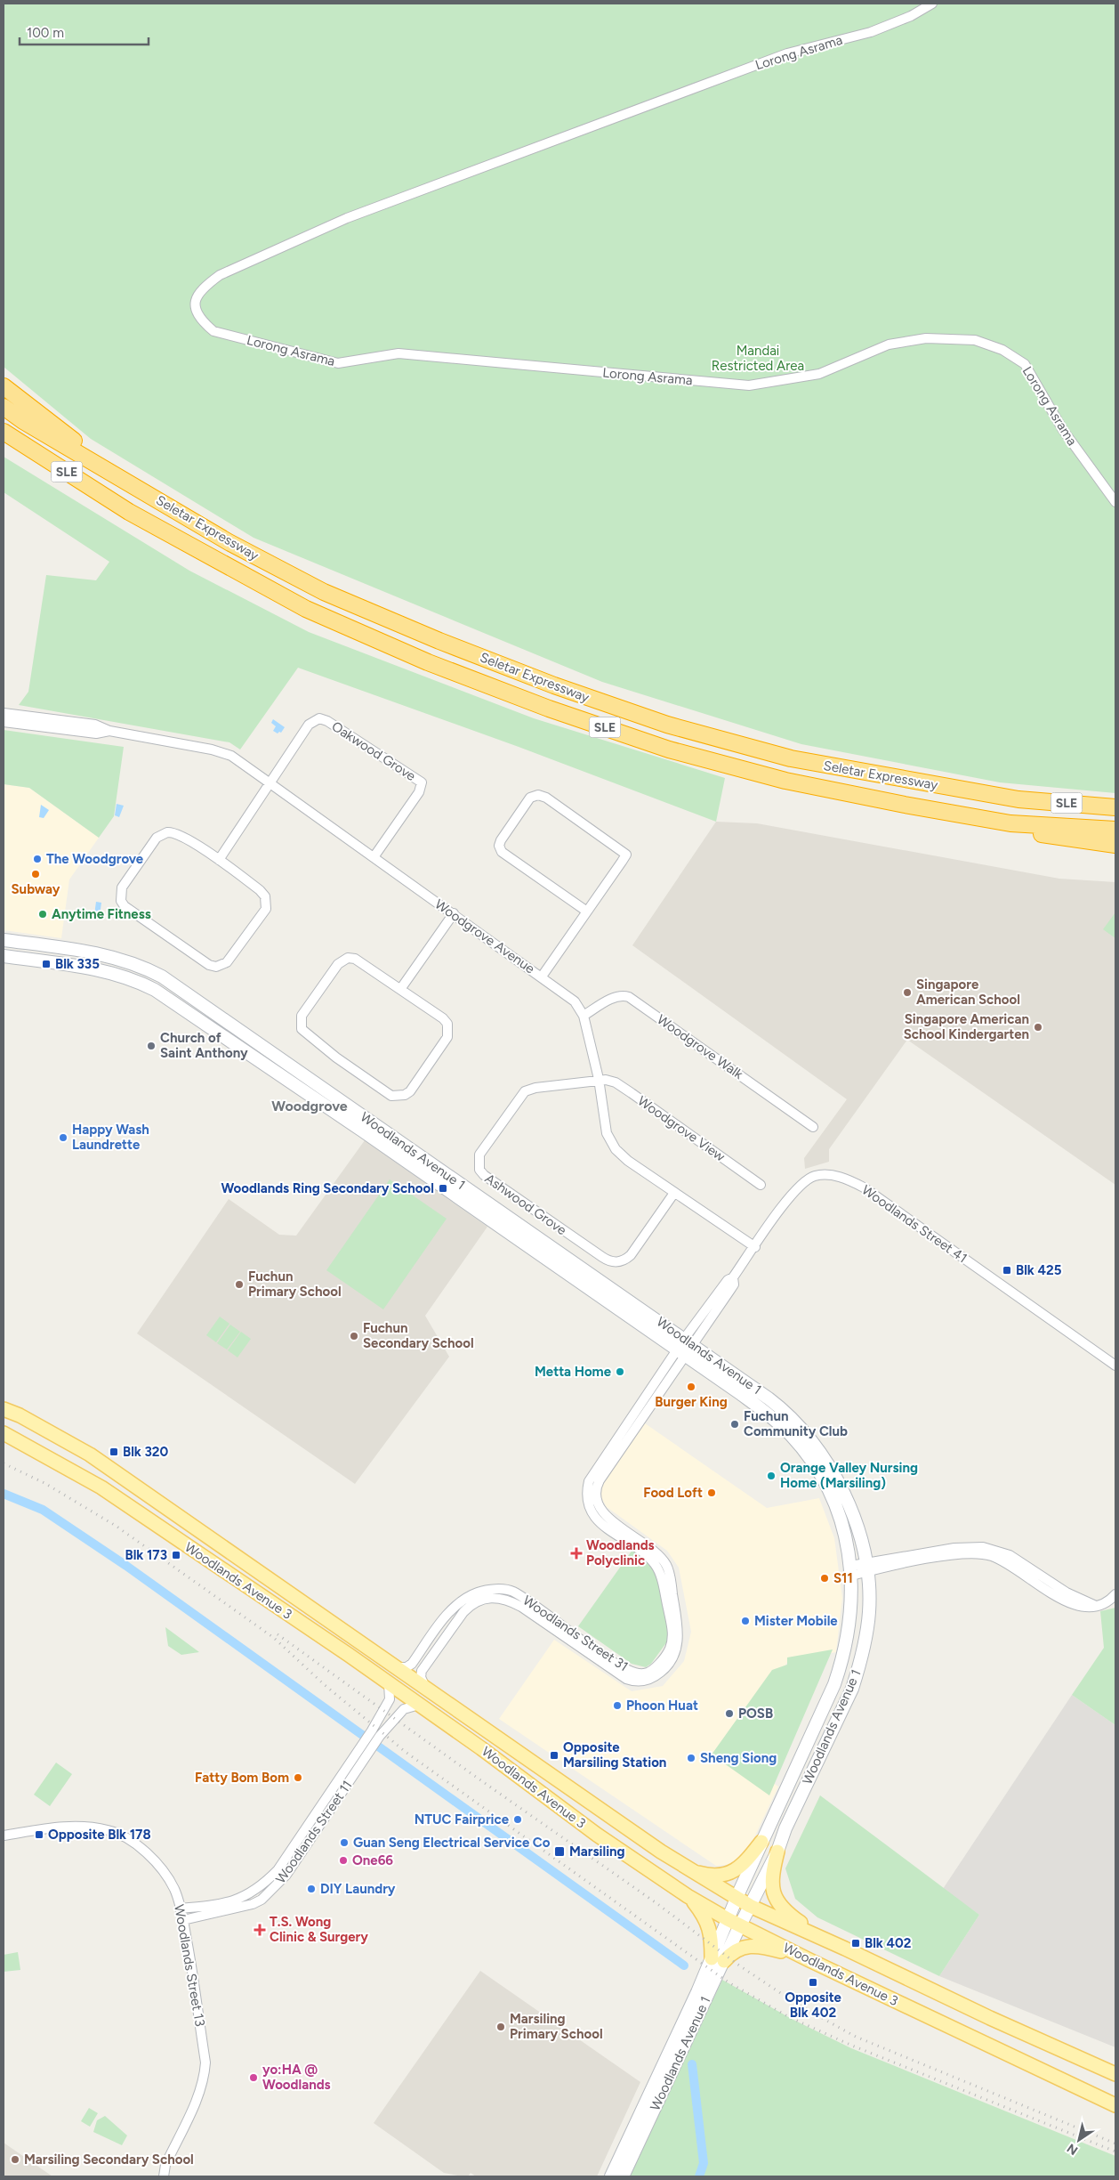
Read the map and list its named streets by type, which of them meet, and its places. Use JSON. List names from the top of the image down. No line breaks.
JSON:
{"streets":{"highway":["SLE","Seletar Expressway"],"main road":["Woodlands Avenue 1","Woodlands Avenue 3"],"street":["Lorong Asrama","Oakwood Grove","Woodgrove Avenue","Woodgrove Walk","Woodgrove View","Ashwood Grove","Woodlands Street 41","Woodlands Street 31","Woodlands Street 11","Woodlands Street 13"]},"crossings":[["Oakwood Grove","Woodgrove Avenue"],["Woodgrove Avenue","Woodgrove Walk"],["Woodgrove Avenue","Woodgrove View"],["Woodgrove Avenue","Ashwood Grove"],["Woodgrove Avenue","Woodlands Street 41"],["Woodgrove View","Ashwood Grove"],["Woodlands Avenue 1","Woodlands Street 41"],["Woodlands Avenue 1","Woodlands Avenue 3"],["Woodlands Avenue 1","Woodlands Street 31"],["Woodlands Street 41","Woodlands Street 31"],["Woodlands Avenue 3","Woodlands Street 31"],["Woodlands Avenue 3","Woodlands Street 11"],["Woodlands Street 11","Woodlands Street 13"]],"districts":["Woodgrove"],"parks":["Mandai Restricted Area"],"places":{"other":["The Woodgrove","Subway","Anytime Fitness","Singapore American School","Singapore American School Kindergarten","Church of Saint Anthony","Happy Wash Laundrette","Fuchun Primary School","Fuchun Secondary School","Metta Home","Burger King","Fuchun Community Club","Orange Valley Nursing Home (Marsiling)","Food Loft","S11","Mister Mobile","Phoon Huat","POSB","Sheng Siong","Fatty Bom Bom","NTUC Fairprice","Guan Seng Electrical Service Co","One66","DIY Laundry","Marsiling Primary School","yo:HA @ Woodlands","Marsiling Secondary School"],"transit":["Blk 335","Woodlands Ring Secondary School","Blk 425","Blk 320","Blk 173","Opposite Marsiling Station","Opposite Blk 178","Marsiling","Blk 402","Opposite Blk 402"],"health":["Woodlands Polyclinic","T.S. Wong Clinic & Surgery"]},"scale_bar":"100 m","north":"bottom left"}
